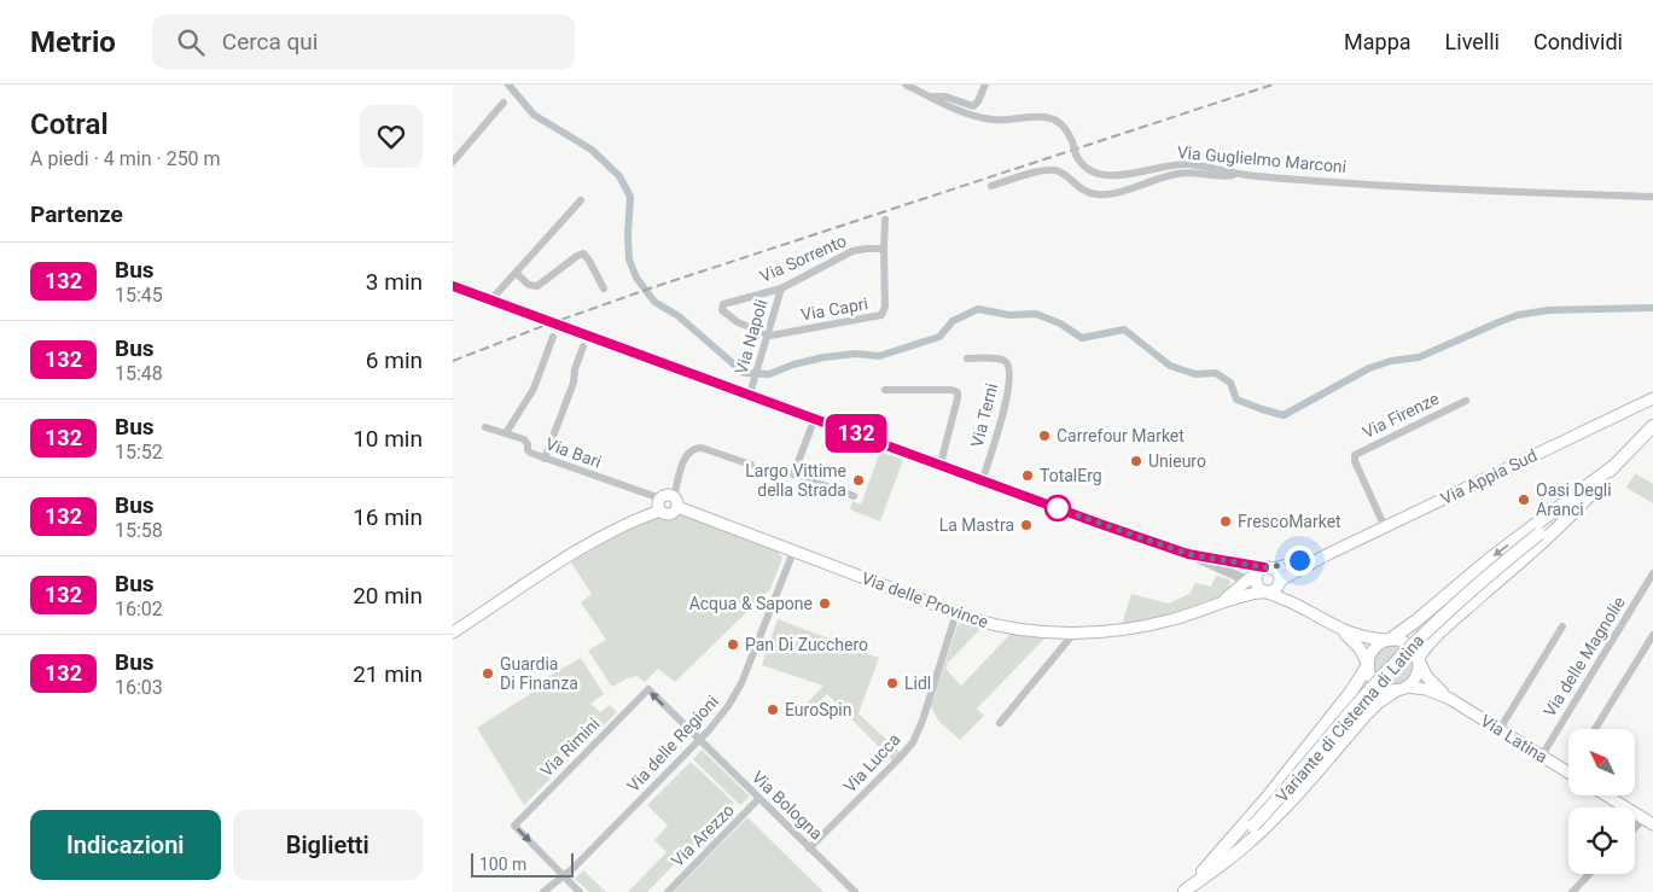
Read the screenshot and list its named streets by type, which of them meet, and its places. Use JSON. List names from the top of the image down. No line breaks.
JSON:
{"streets":{"main road":["Via Appia Sud","Via delle Province","Variante di Cisterna di Latina","Via Latina"],"street":["Via Guglielmo Marconi","Via Sorrento","Via Capri","Via Napoli","Via Terni","Via Firenze","Via Bari","Via delle Magnolie","Via delle Regioni","Via Rimini","Via Lucca","Via Bologna","Via Arezzo"]},"crossings":[["Via Sorrento","Via Capri"],["Via Sorrento","Via Napoli"],["Via Capri","Via Napoli"],["Via Firenze","Via Appia Sud"],["Via Appia Sud","Via delle Province"],["Via Appia Sud","Via Latina"],["Via delle Province","Via Latina"],["Via delle Province","Via delle Regioni"],["Via delle Province","Via Lucca"],["Via delle Magnolie","Via Latina"],["Via delle Regioni","Via Rimini"],["Via delle Regioni","Via Bologna"],["Via Rimini","Via Bologna"],["Via Lucca","Via Bologna"],["Via Bologna","Via Arezzo"]],"places":["Carrefour Market","Unieuro","TotalErg","Largo Vittime della Strada","Oasi Degli Aranci","FrescoMarket","La Mastra","Acqua & Sapone","Pan Di Zucchero","Guardia Di Finanza","Lidl","EuroSpin"],"lines":["bus line 132"],"scale_bar":"100 m","north":"top left","page":{"header":"Metrio","search":"Cerca qui","nav":["Mappa","Livelli","Condividi"],"heading":[["Cotral","A piedi · 4 min · 250 m"],"Partenze"],"on_map":"132","list":[{"mark":"132","name":"Bus","note":"15:45","value":"3 min"},{"mark":"132","name":"Bus","note":"15:48","value":"6 min"},{"mark":"132","name":"Bus","note":"15:52","value":"10 min"},{"mark":"132","name":"Bus","note":"15:58","value":"16 min"},{"mark":"132","name":"Bus","note":"16:02","value":"20 min"},{"mark":"132","name":"Bus","note":"16:03","value":"21 min"}],"buttons":["Indicazioni","Biglietti"],"scale":"100 m"}}
